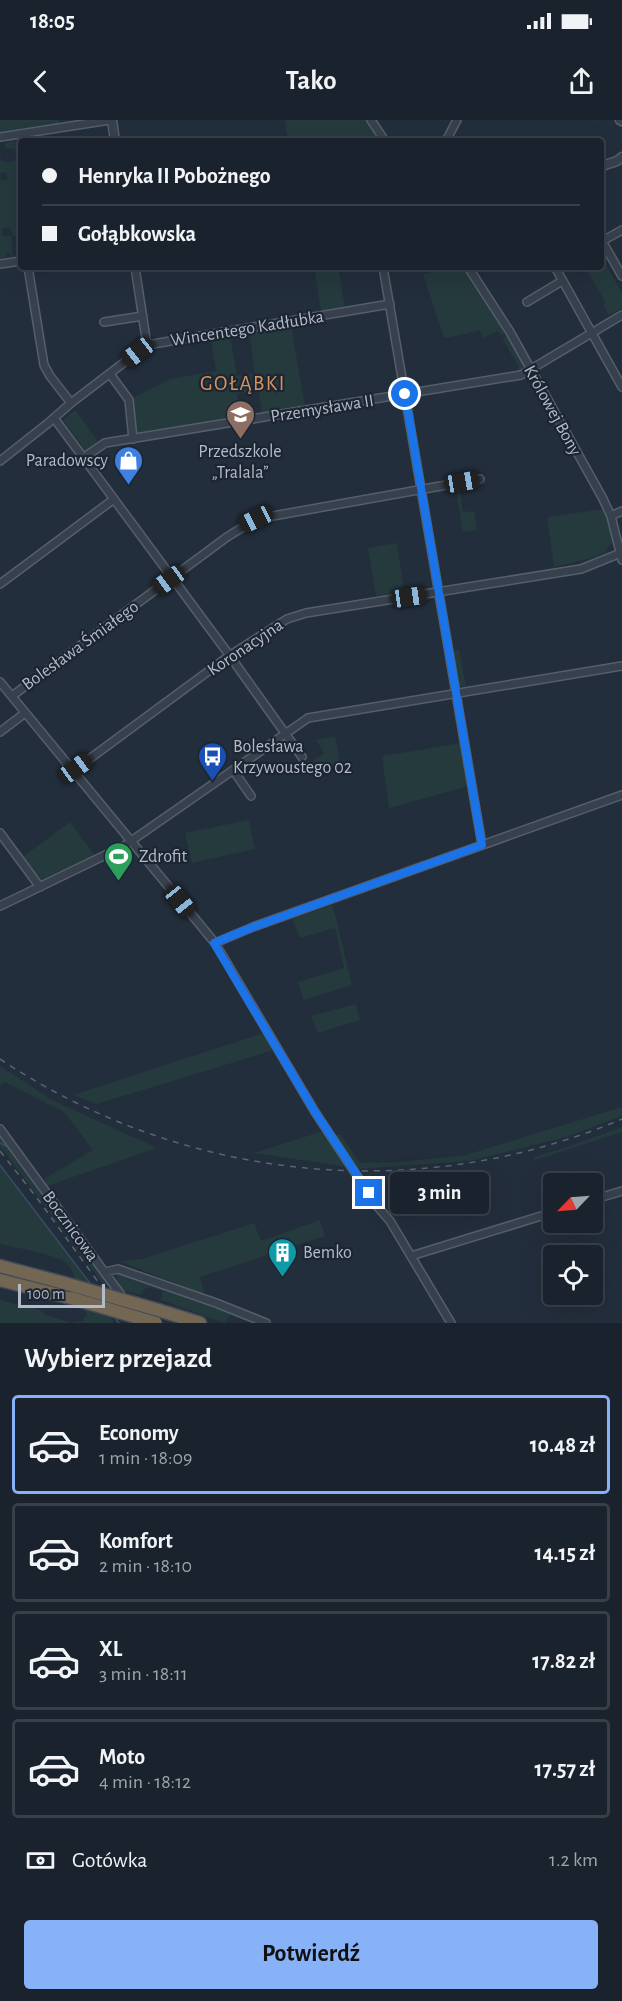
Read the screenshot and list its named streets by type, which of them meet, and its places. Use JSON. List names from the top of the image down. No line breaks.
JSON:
{"streets":{"street":["Wincentego Kadłubka","Przemysława II","Królowej Bony","Bolesława Śmiałego","Koronacyjna","Bocznicowa"]},"crossings":[["Przemysława II","Królowej Bony"],["Królowej Bony","Koronacyjna"]],"districts":["GOŁĄBKI"],"places":{"school or university":["Przedszkole „Tralala”"],"shop":["Paradowscy"],"bus stop":["Bolesława Krzywoustego 02"],"sports":["Zdrofit"],"building":["Bemko"]},"scale_bar":"100 m","north":"bottom left","page":{"status":"18:05","header":"Tako","banner":["Henryka II Pobożnego","Gołąbkowska"],"bubble":"3 min","scale":"100 m","heading":"Wybierz przejazd","list":[{"name":"Economy","note":"1 min · 18:09","value":"10.48 zł"},{"name":"Komfort","note":"2 min · 18:10","value":"14.15 zł"},{"name":"XL","note":"3 min · 18:11","value":"17.82 zł"},{"name":"Moto","note":"4 min · 18:12","value":"17.57 zł"}],"pay":["Gotówka","1.2 km"],"buttons":"Potwierdź"}}
